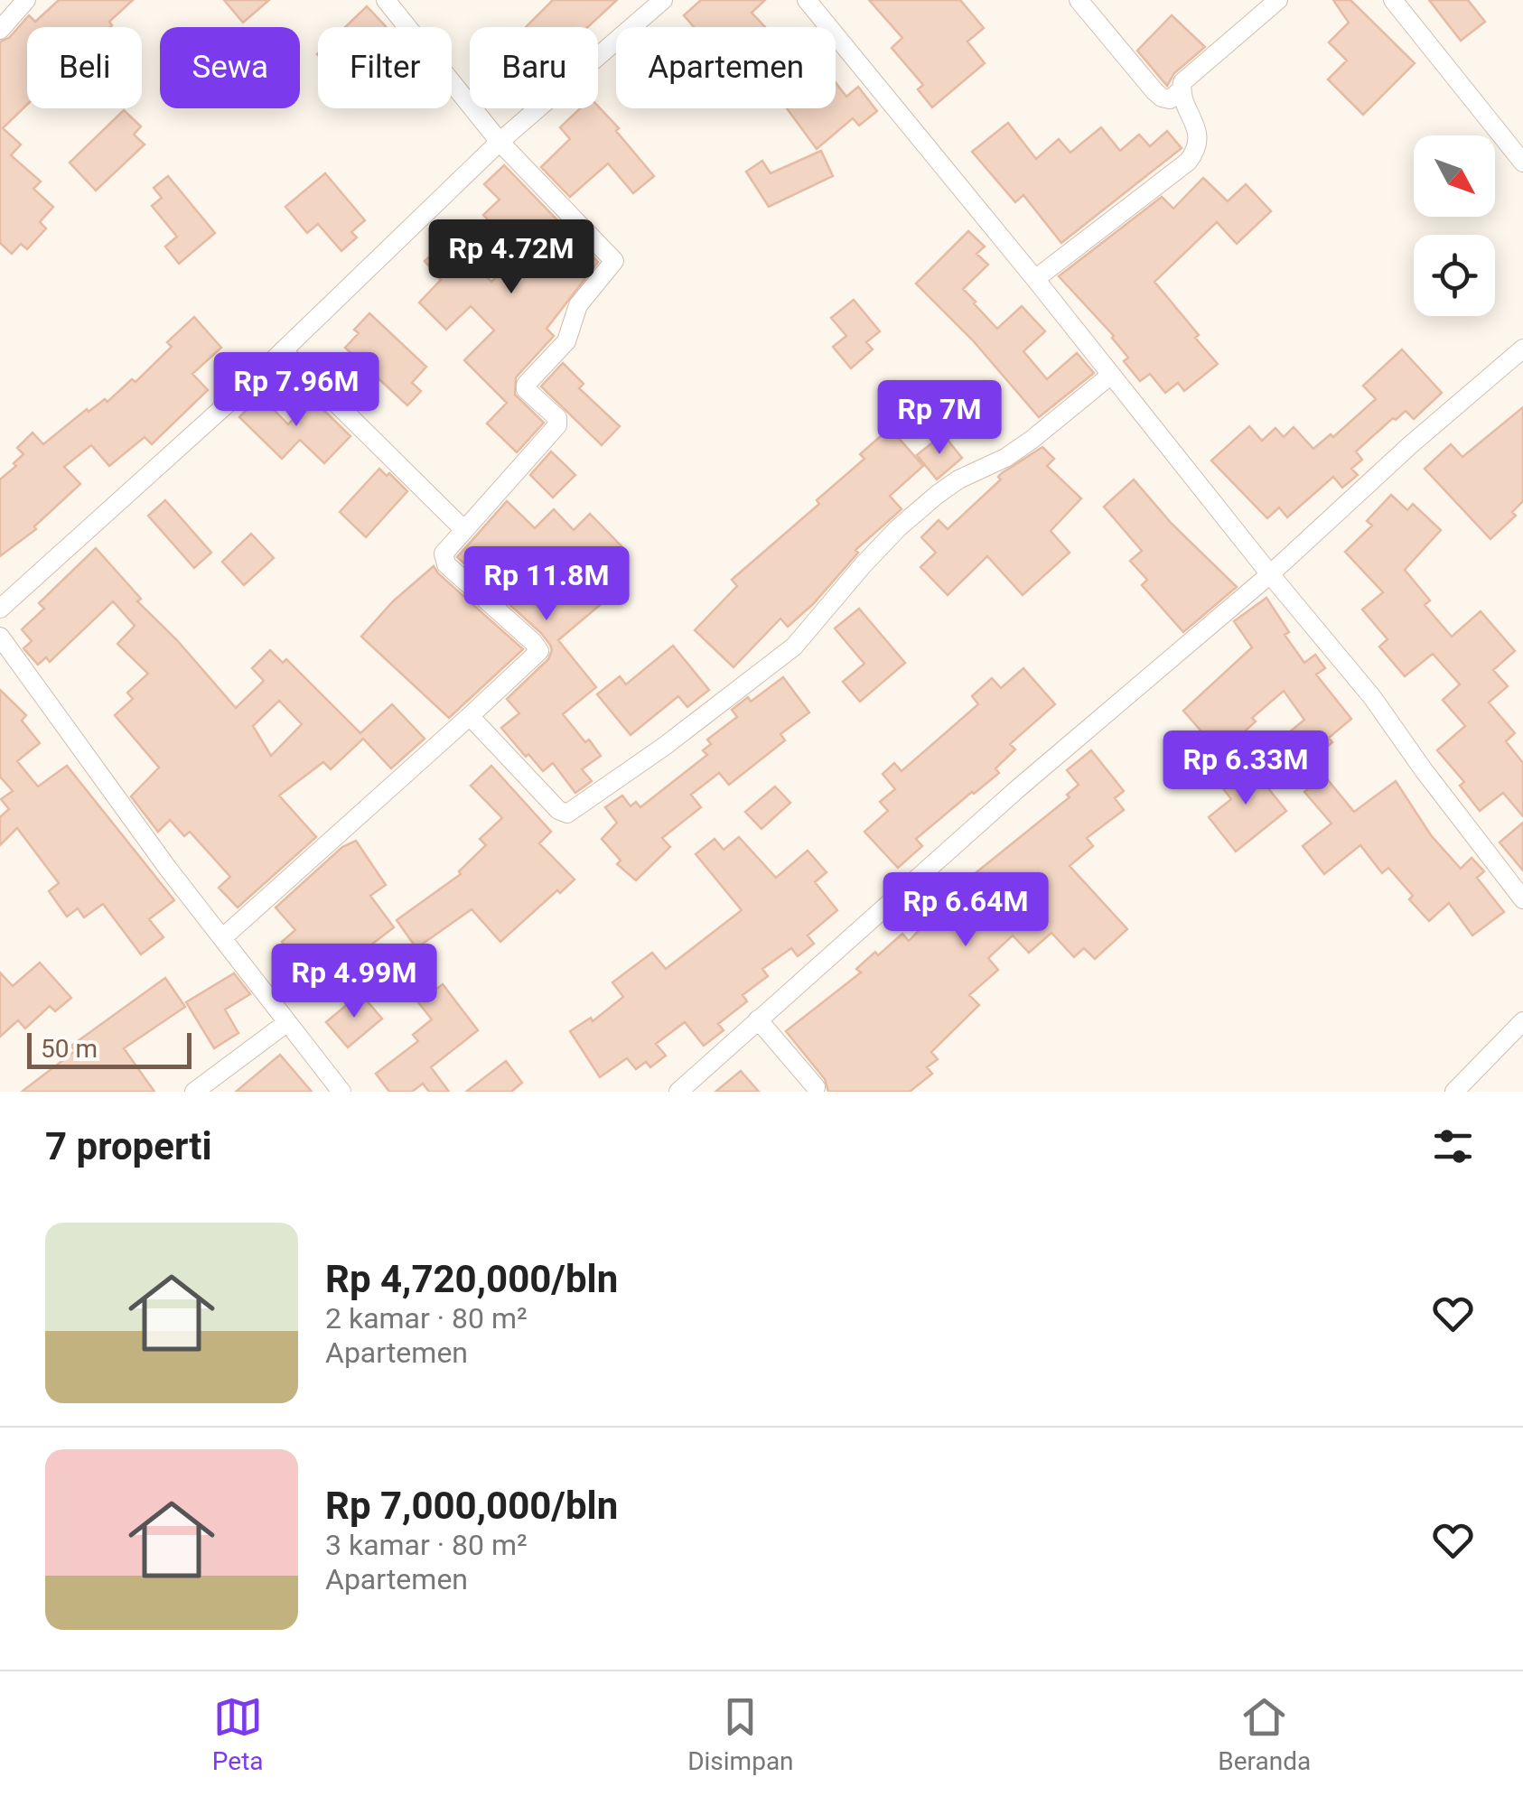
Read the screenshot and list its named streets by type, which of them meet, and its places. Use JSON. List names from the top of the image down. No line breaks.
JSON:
{"scale_bar":"50 m","north":"bottom right","page":{"chip":["Beli","Sewa","Filter","Baru","Apartemen"],"price":["Rp 4.72M","Rp 7.96M","Rp 7M","Rp 11.8M","Rp 6.33M","Rp 6.64M","Rp 4.99M"],"scale":"50 m","heading":"7 properti","list":[{"name":"Rp 4,720,000/bln","note":"2 kamar · 80 m² · Apartemen"},{"name":"Rp 7,000,000/bln","note":"3 kamar · 80 m² · Apartemen"}],"tabs":["Peta","Disimpan","Beranda"]}}
